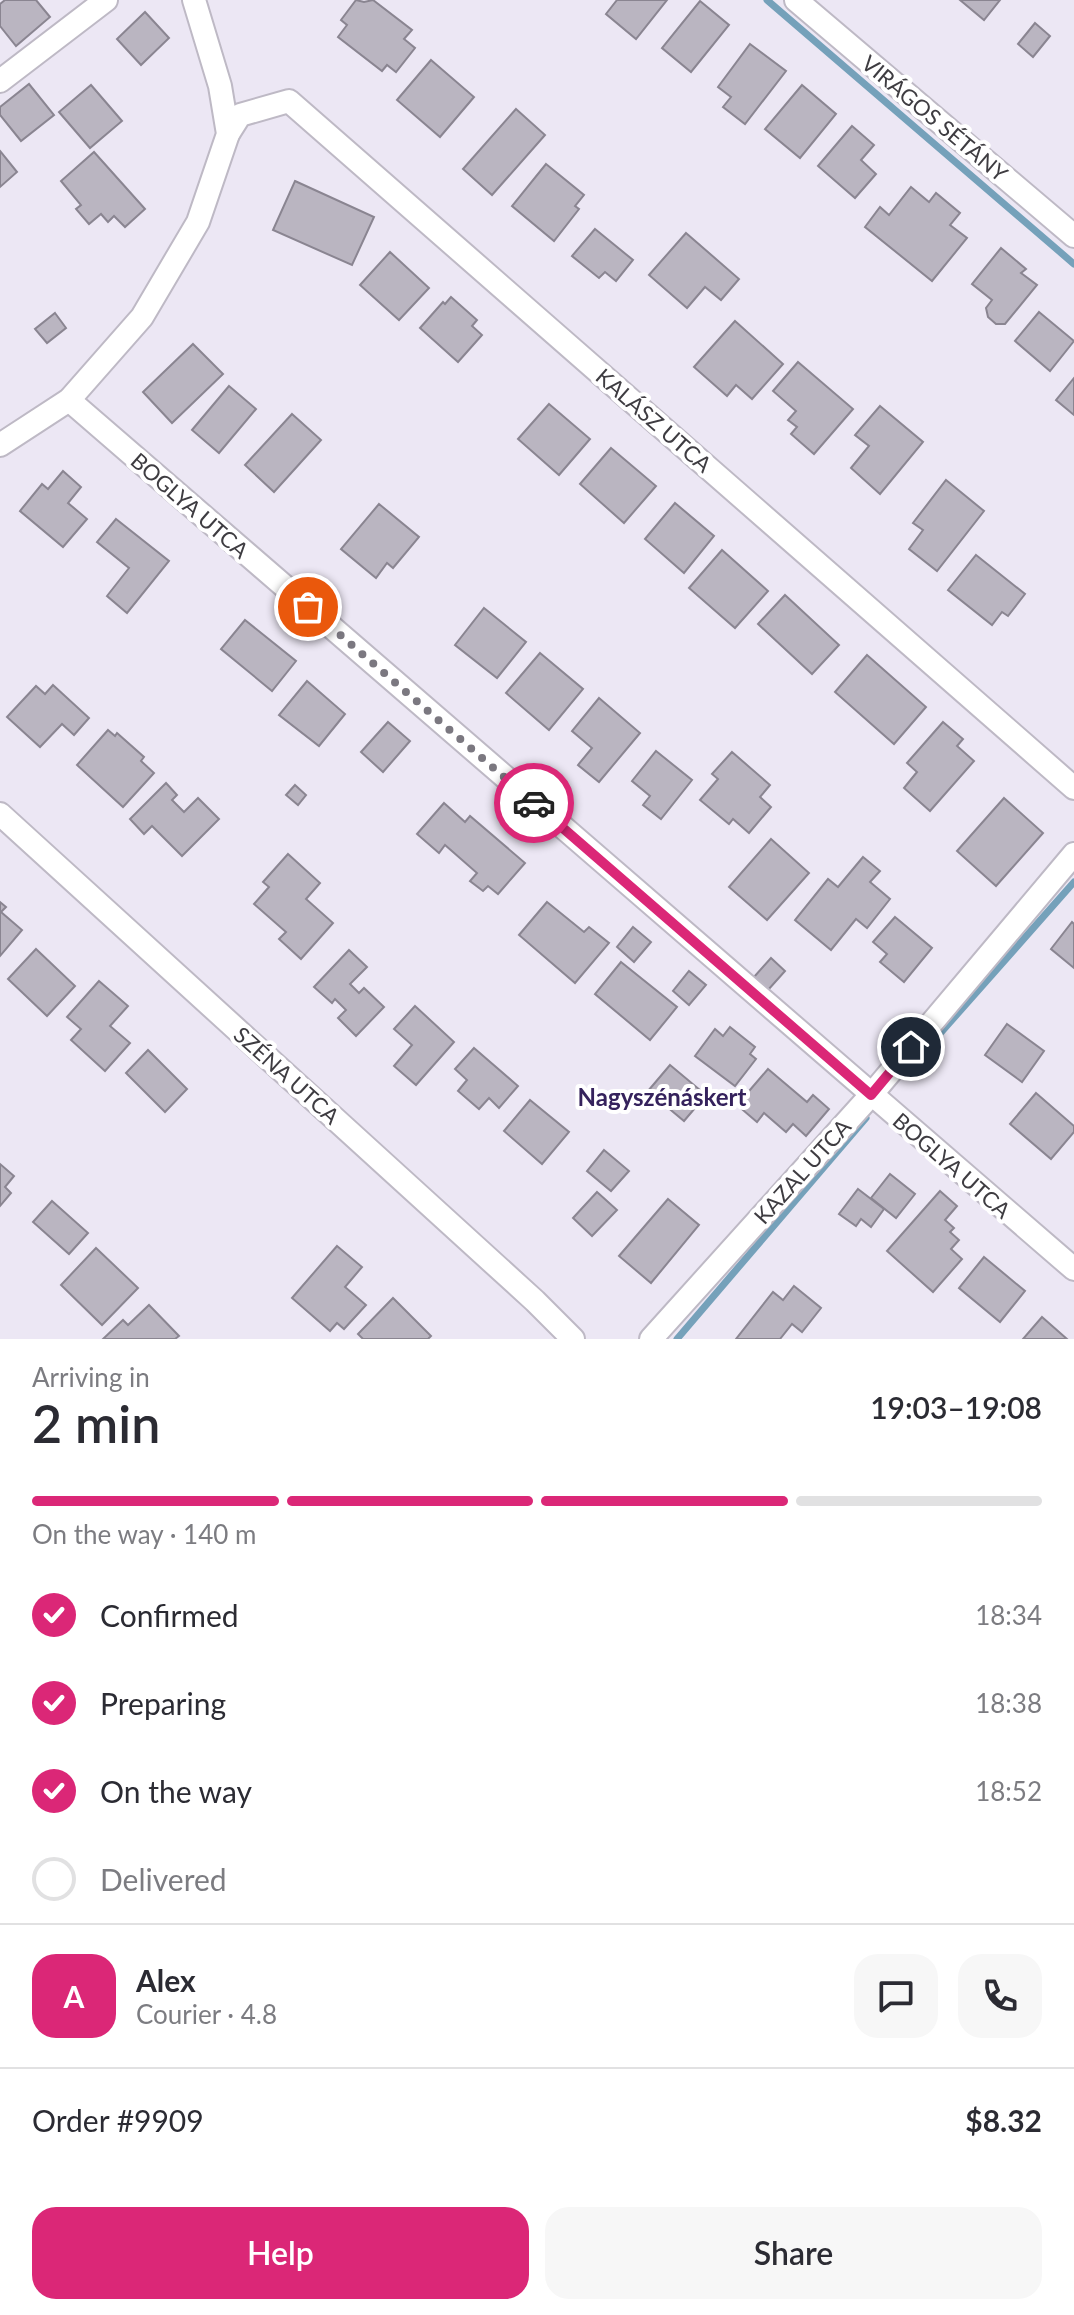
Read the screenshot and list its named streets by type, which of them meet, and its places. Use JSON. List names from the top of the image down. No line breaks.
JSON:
{"streets":{"street":["VIRÁGOS SÉTÁNY","KALÁSZ UTCA","BOGLYA UTCA","SZÉNA UTCA","KAZAL UTCA"]},"crossings":[["BOGLYA UTCA","KAZAL UTCA"]],"districts":["Nagyszénáskert"],"page":{"heading":["2 min","Arriving in","19:03–19:08"],"panel":["Alex","Courier · 4.8","Order #9909","$8.32"],"bar":"On the way · 140 m","list":[["Confirmed","18:34"],["Preparing","18:38"],["On the way","18:52"],"Delivered"],"round":"A","buttons":["Help","Share"]}}
